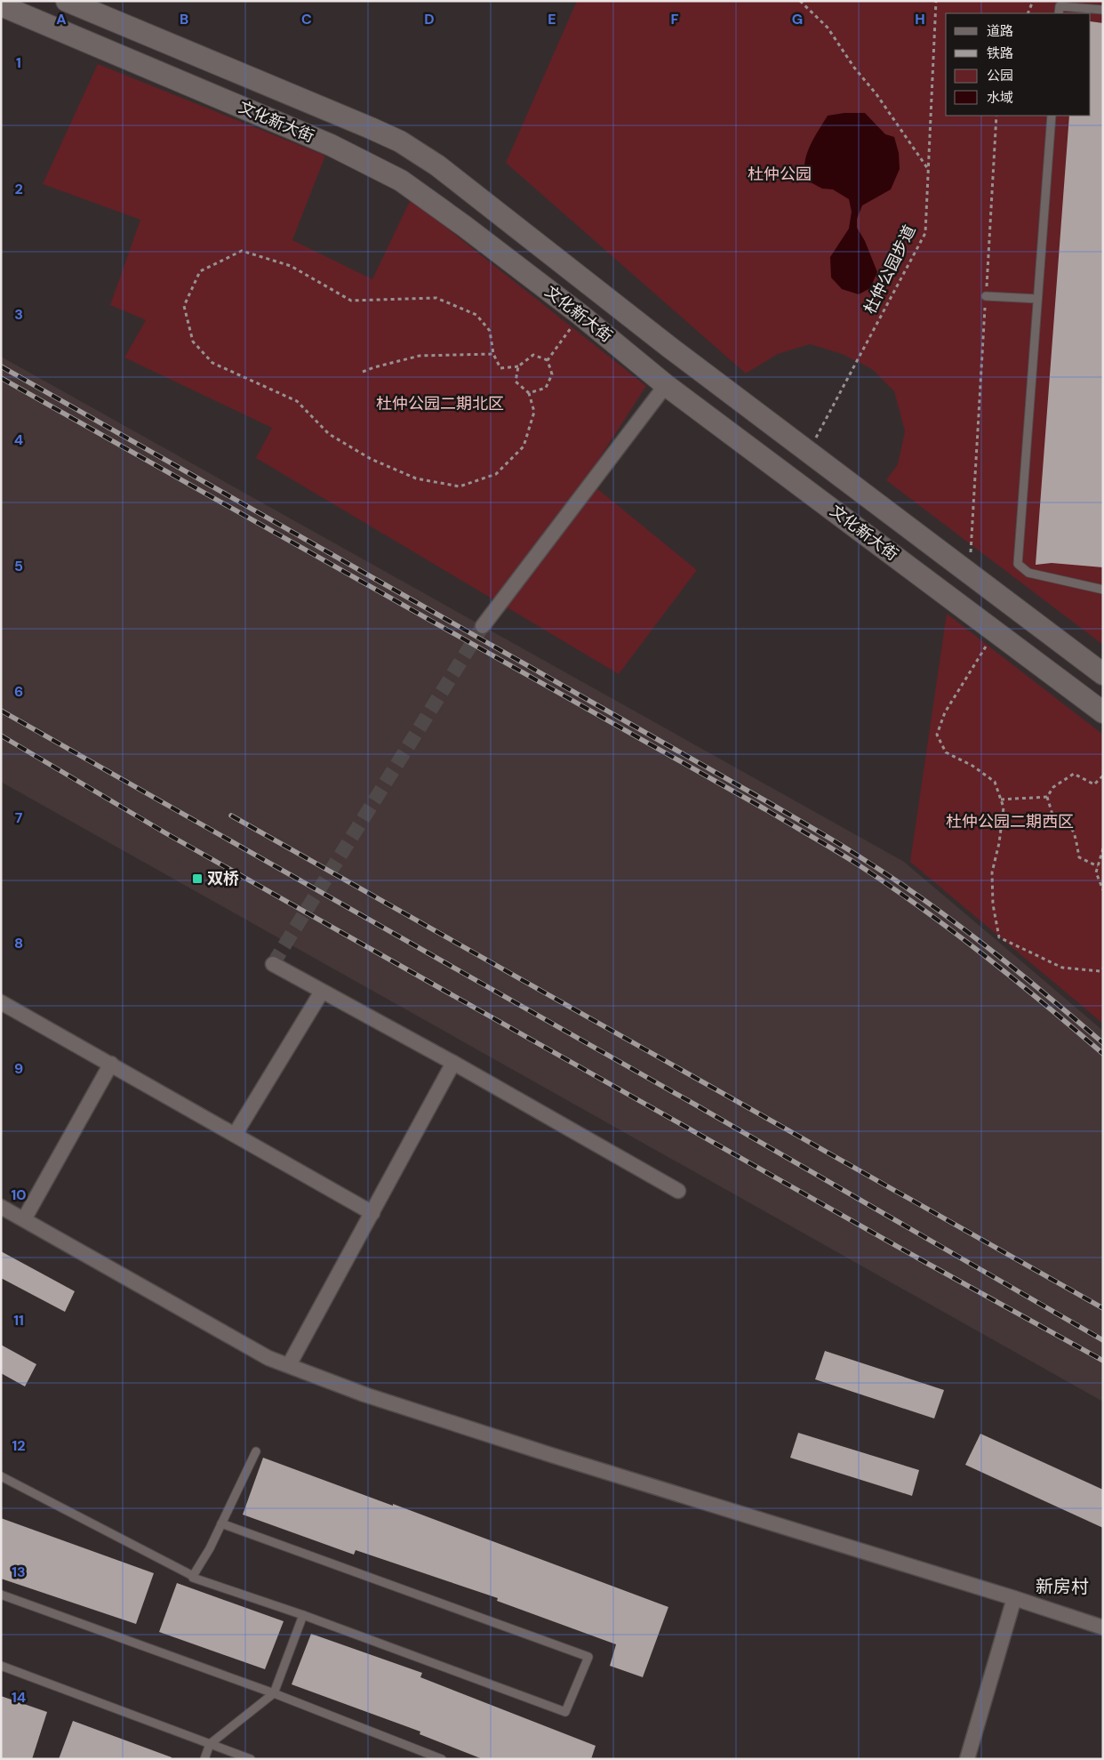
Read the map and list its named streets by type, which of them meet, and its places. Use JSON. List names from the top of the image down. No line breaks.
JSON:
{"streets":{"street":["文化新大街"],"path":["杜仲公园步道"]},"crossings":[["文化新大街","杜仲公园步道"]],"districts":["新房村"],"parks":["杜仲公园","杜仲公园二期北区","杜仲公园二期西区"],"places":{"transit":["双桥"]},"legend":["道路","铁路","公园","水域"],"grid":{"columns":["A","B","C","D","E","F","G","H"],"rows":["1","2","3","4","5","6","7","8","9","10","11","12","13","14"]}}
